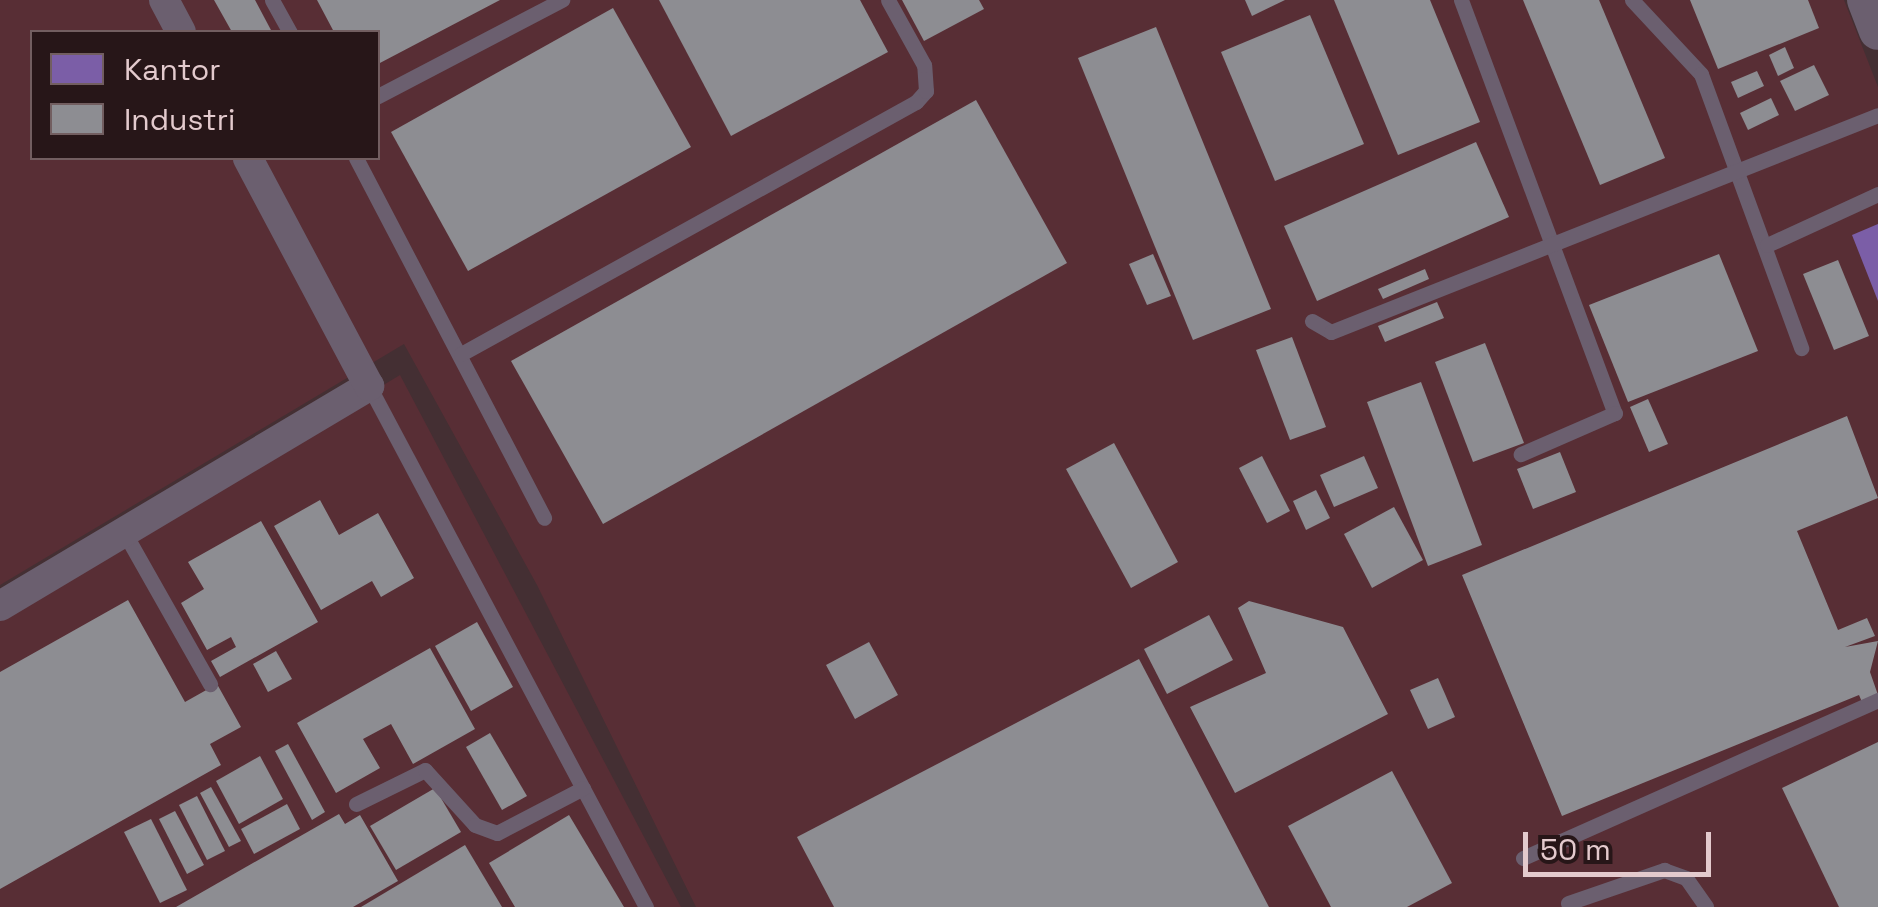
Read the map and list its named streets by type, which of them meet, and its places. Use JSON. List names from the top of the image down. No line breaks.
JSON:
{"legend":["Kantor","Industri"],"scale_bar":"50 m"}
